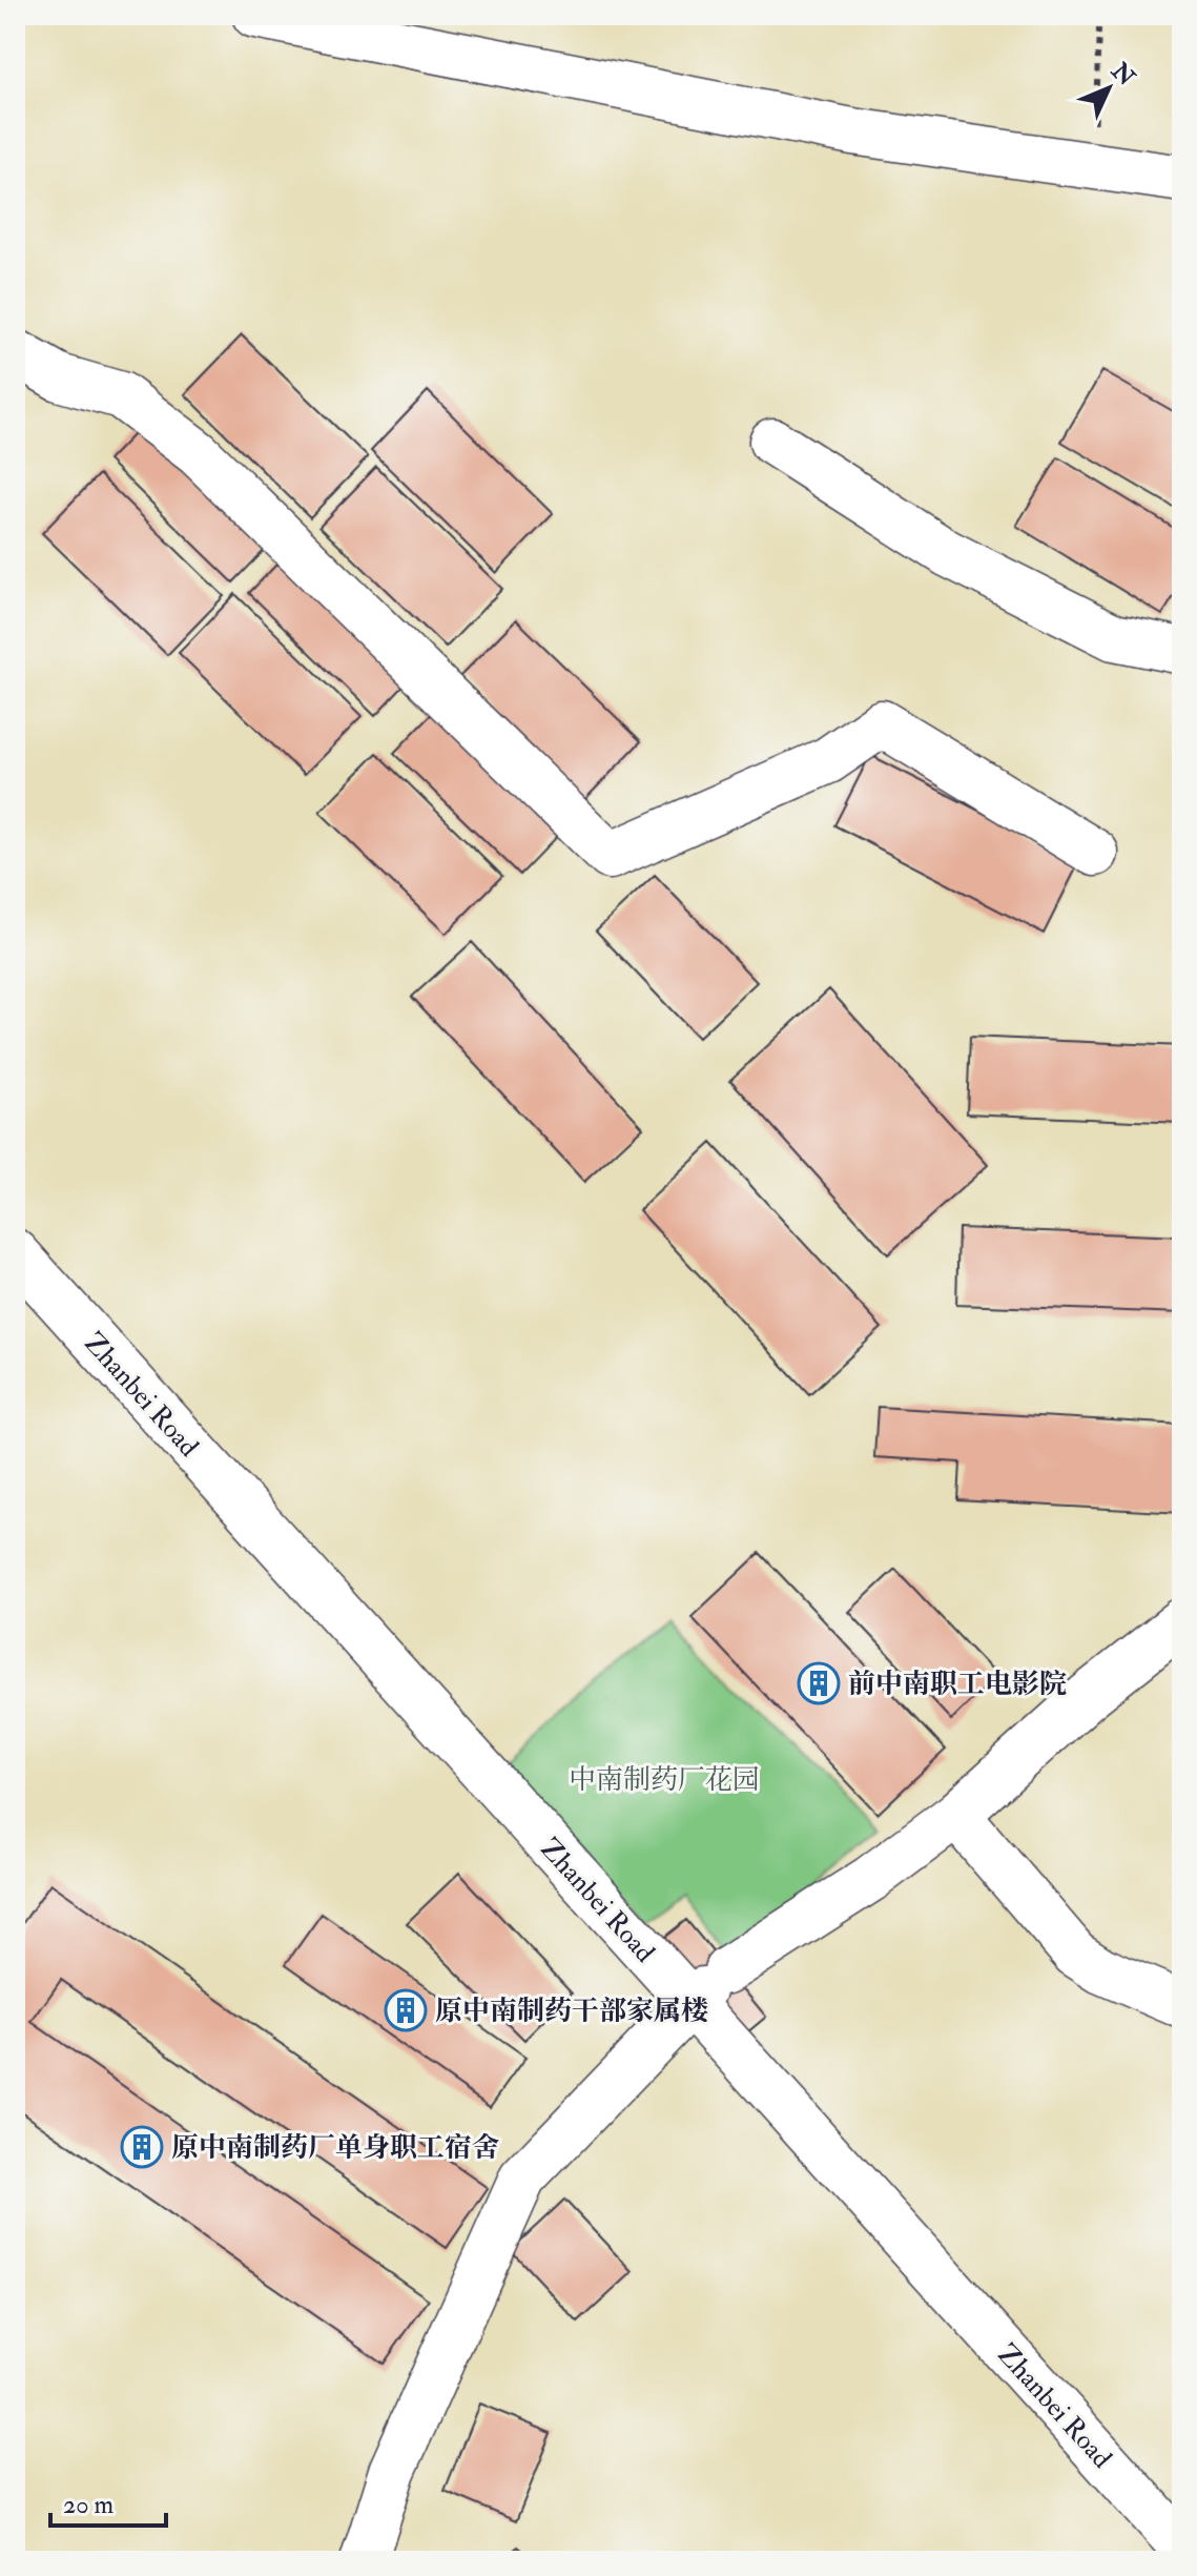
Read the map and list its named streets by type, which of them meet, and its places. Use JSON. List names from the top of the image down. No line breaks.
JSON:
{"streets":{"street":["Zhanbei Road"]},"parks":["中南制药厂花园"],"places":{"building":["前中南职工电影院","原中南制药干部家属楼","原中南制药厂单身职工宿舍"]},"scale_bar":"20 m","north":"top right"}
